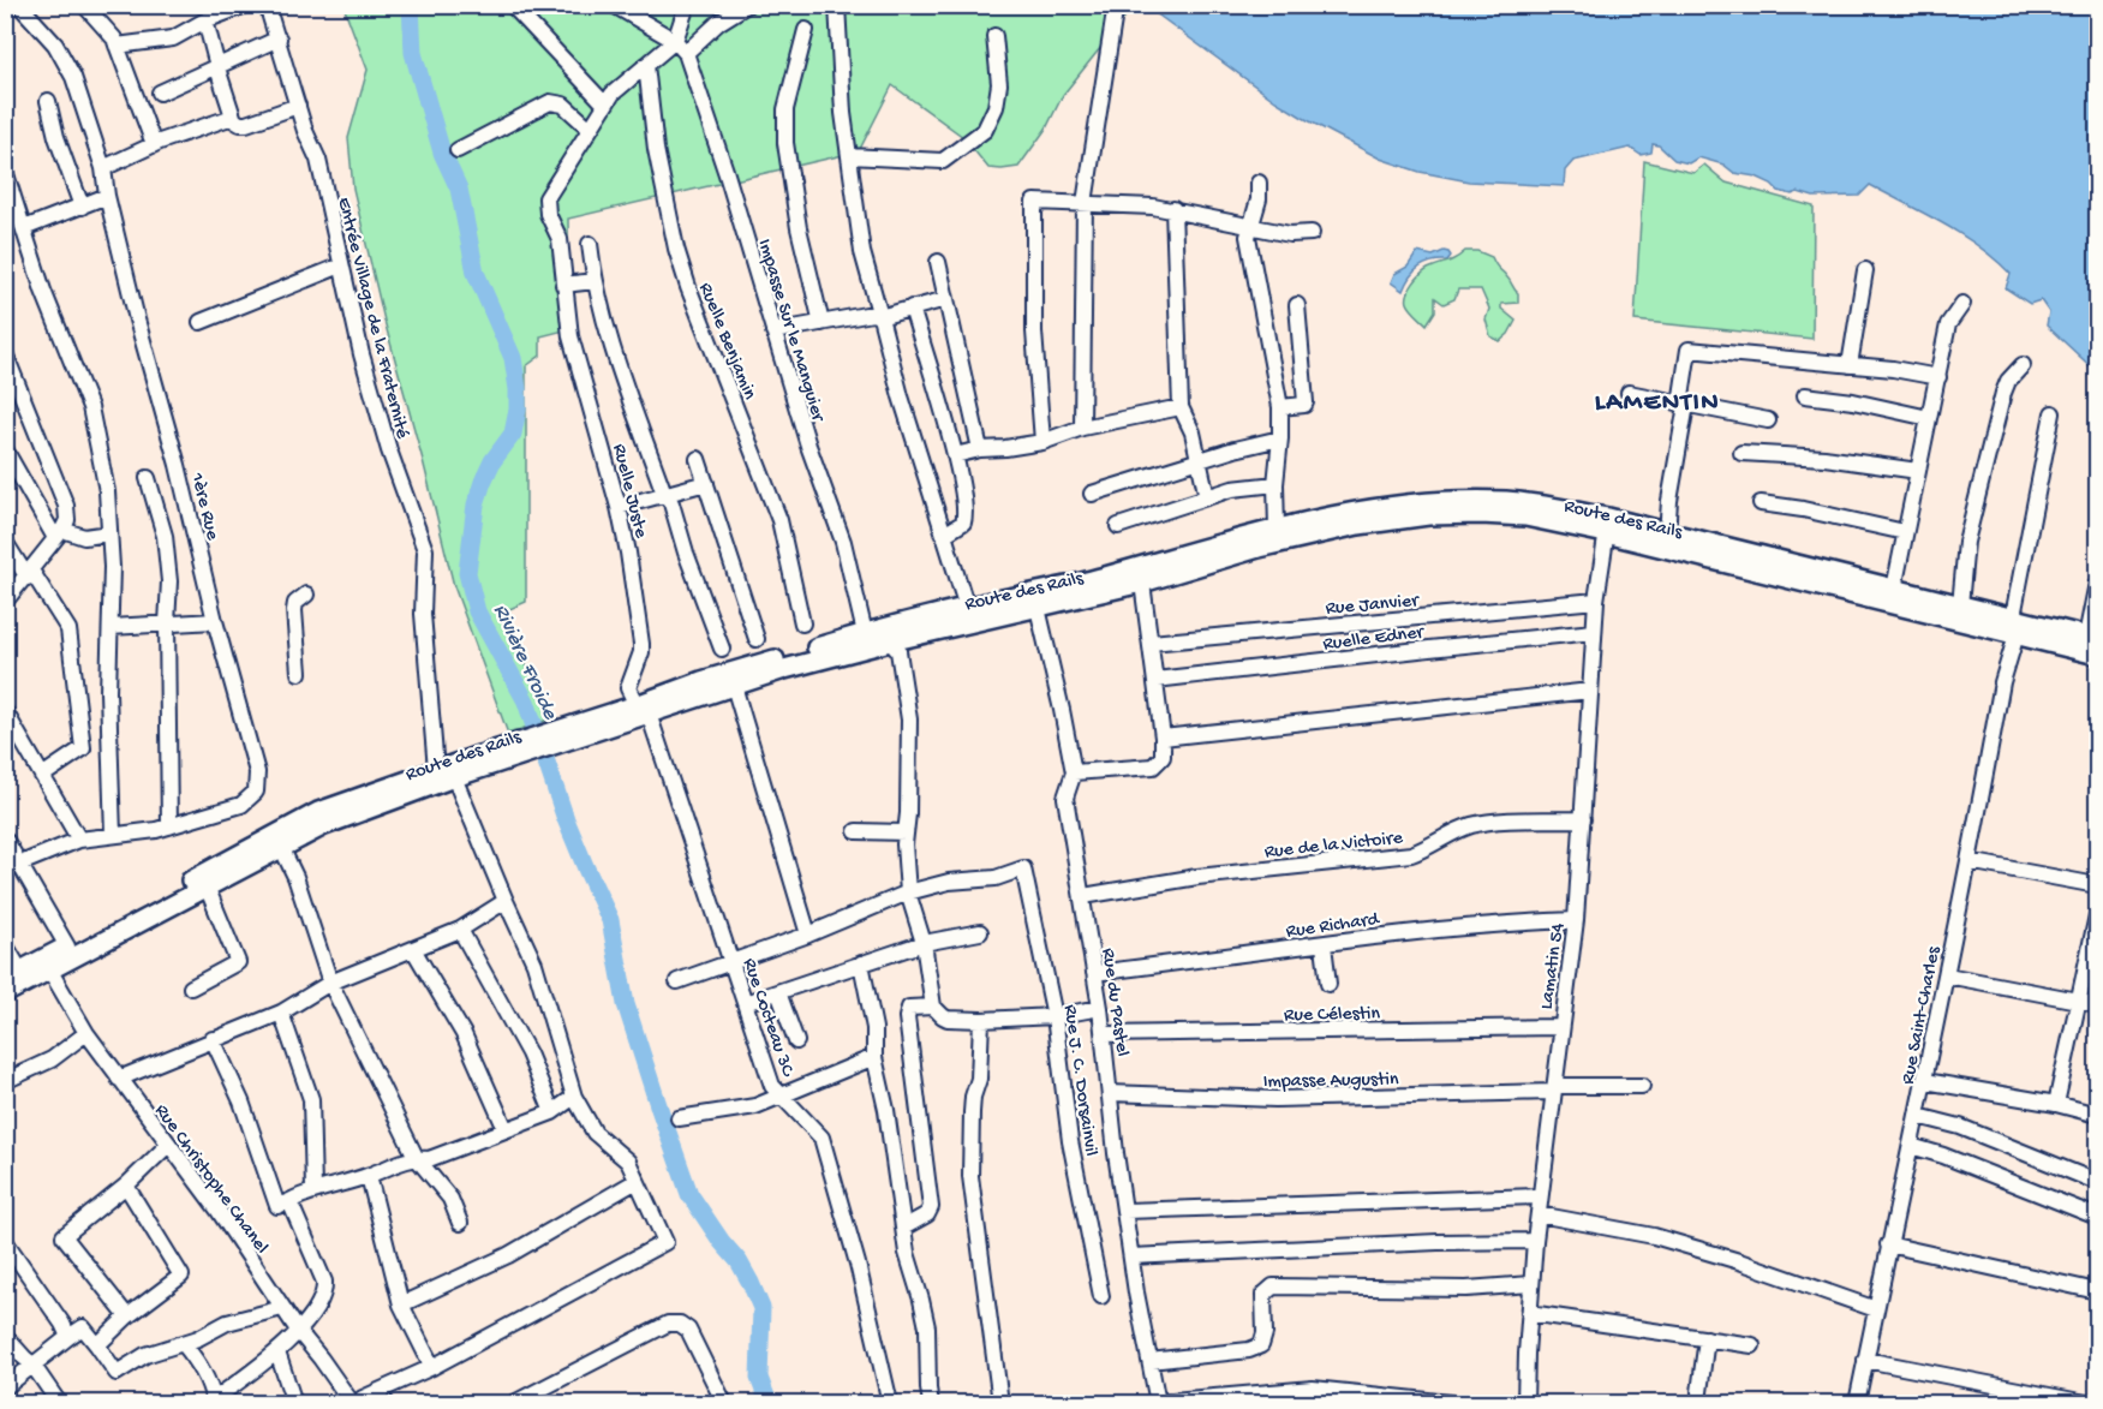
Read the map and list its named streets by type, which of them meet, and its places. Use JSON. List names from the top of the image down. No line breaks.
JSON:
{"streets":{"main road":["Route des Rails"],"street":["Entrée Village de la Fraternité","Impasse Sur le Manguier","Ruelle Benjamin","Ruelle Juste","1ère Rue","Rue Janvier","Ruelle Edner","Rue de la Victoire","Rue Richard","Lamatin 54","Rue du Pastel","Rue Célestin","Rue Saint-Charles","Rue Cocteau 3C","Impasse Augustin","Rue J. C. Dorsainvil","Rue Christophe Chanel"]},"crossings":[["Entrée Village de la Fraternité","Route des Rails"],["Impasse Sur le Manguier","Ruelle Juste"],["Impasse Sur le Manguier","Route des Rails"],["Ruelle Benjamin","Ruelle Juste"],["Ruelle Juste","Route des Rails"],["Ruelle Juste","Rue Cocteau 3C"],["Route des Rails","Lamatin 54"],["Route des Rails","Rue du Pastel"],["Route des Rails","Rue Saint-Charles"],["Route des Rails","Rue Cocteau 3C"],["Route des Rails","Rue Christophe Chanel"],["Rue Janvier","Lamatin 54"],["Ruelle Edner","Lamatin 54"],["Rue de la Victoire","Lamatin 54"],["Rue de la Victoire","Rue du Pastel"],["Rue Richard","Lamatin 54"],["Rue Richard","Rue du Pastel"],["Lamatin 54","Rue Célestin"],["Lamatin 54","Impasse Augustin"],["Rue du Pastel","Rue Célestin"],["Rue du Pastel","Impasse Augustin"]],"districts":["LAMENTIN"],"water":["Rivière Froide"]}
